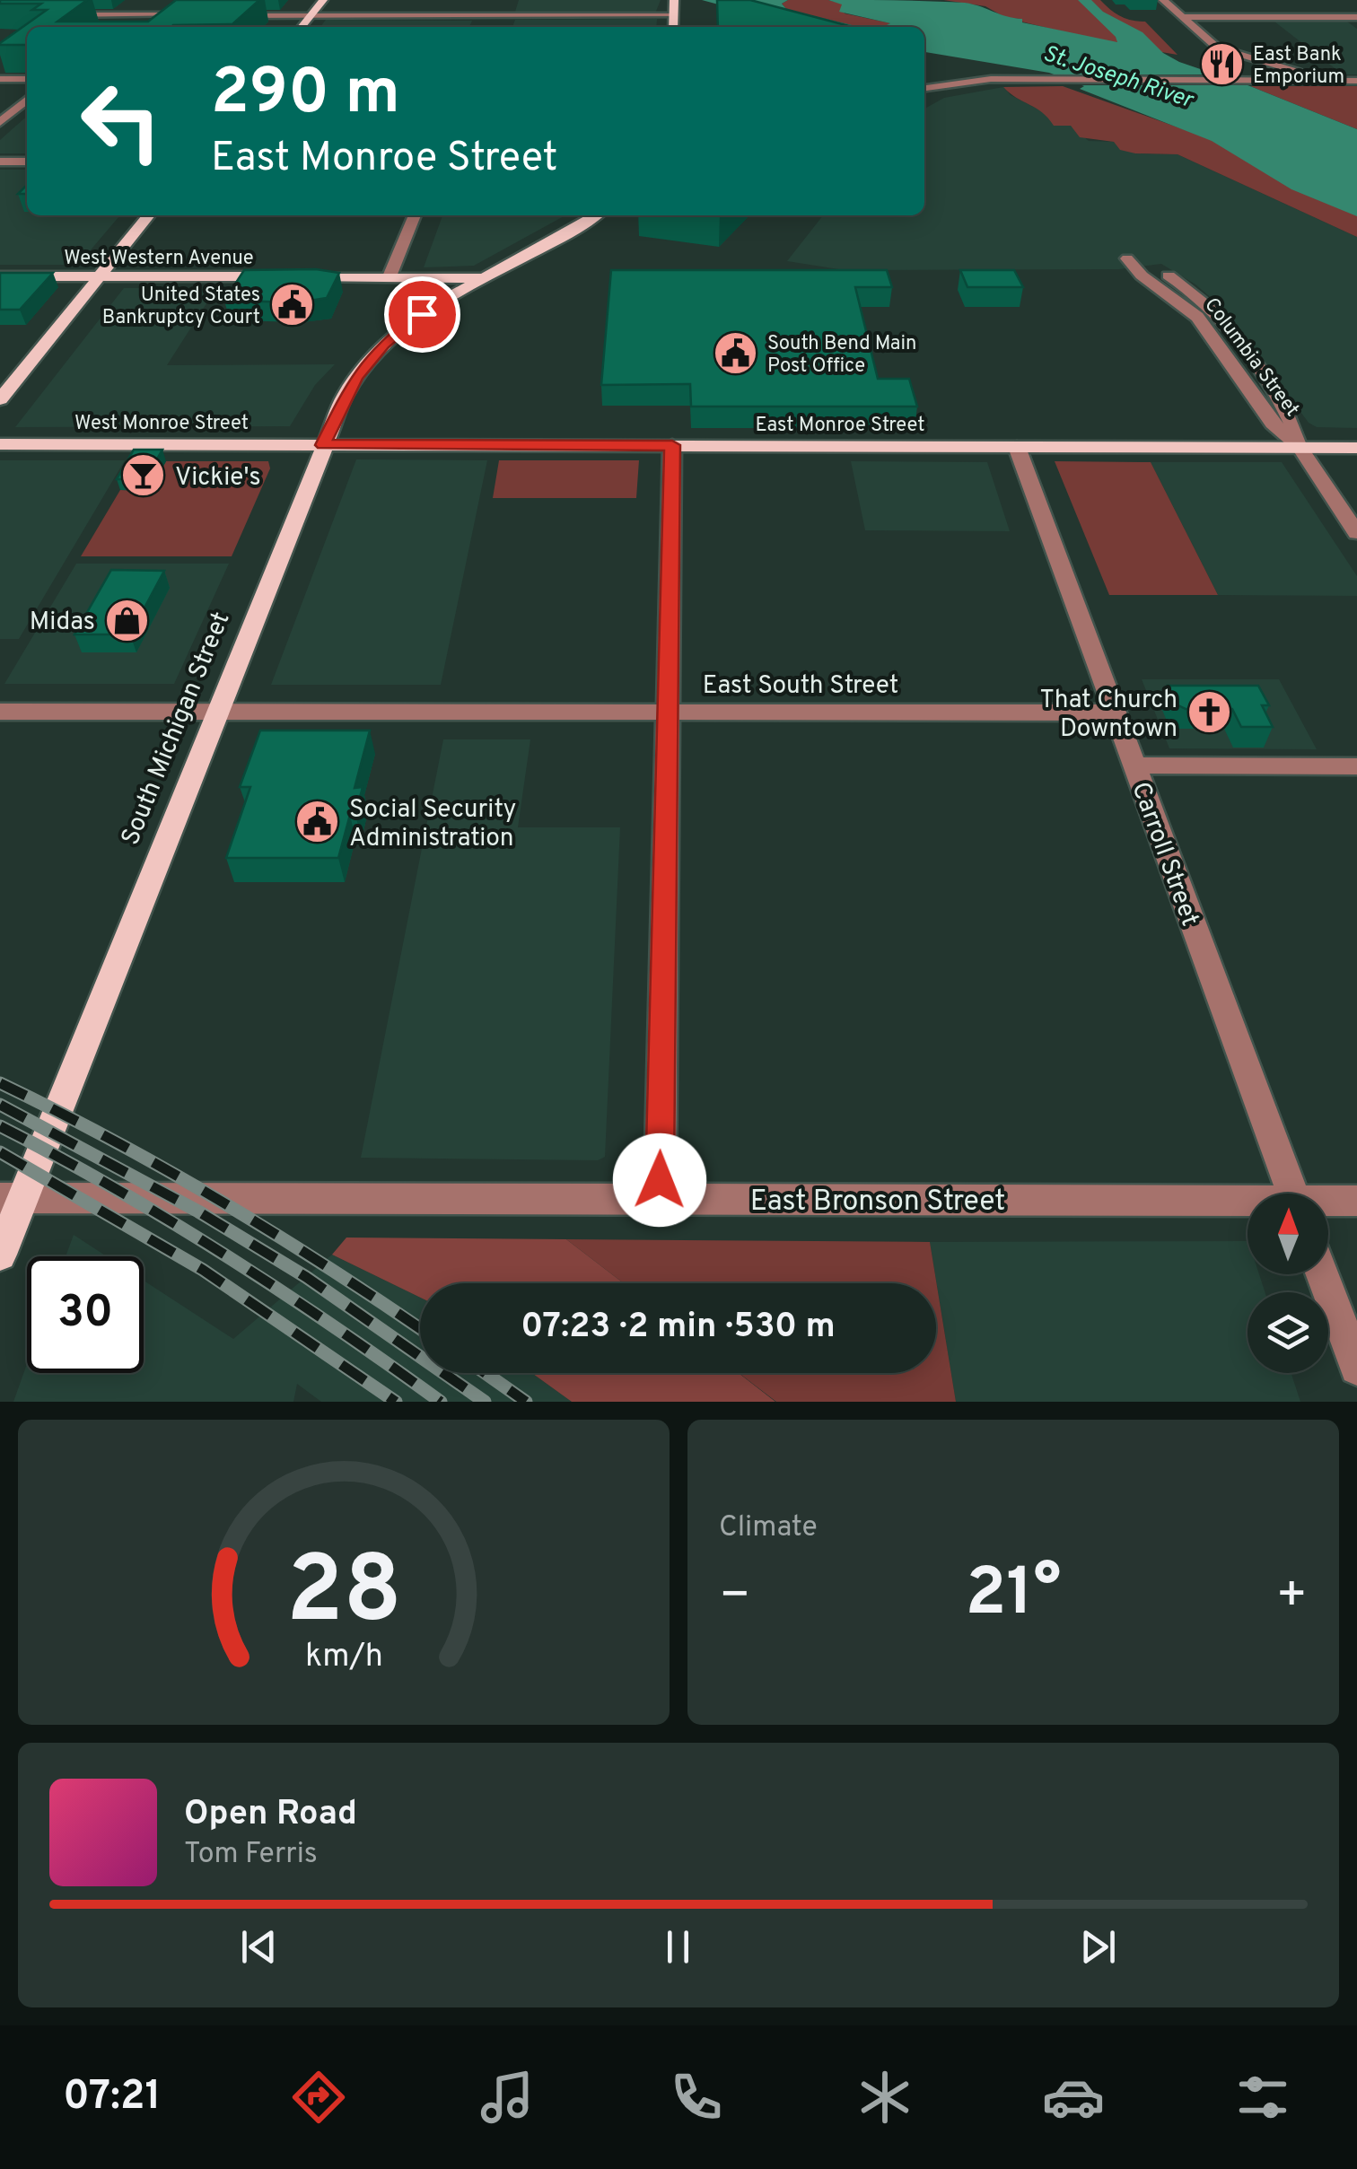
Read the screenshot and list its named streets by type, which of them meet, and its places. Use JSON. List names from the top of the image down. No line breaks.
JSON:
{"streets":{"main road":["West Western Avenue","West Monroe Street","East Monroe Street","South Michigan Street"],"street":["Columbia Street","East South Street","Carroll Street","East Bronson Street"]},"crossings":[["West Western Avenue","South Michigan Street"],["Columbia Street","East Monroe Street"],["West Monroe Street","East Monroe Street"],["West Monroe Street","South Michigan Street"],["East Monroe Street","South Michigan Street"],["East Monroe Street","Carroll Street"],["East South Street","South Michigan Street"],["East South Street","Carroll Street"],["South Michigan Street","East Bronson Street"]],"water":["St. Joseph River"],"places":{"restaurant":["East Bank Emporium"],"public building":["United States Bankruptcy Court","South Bend Main Post Office","Social Security Administration"],"bar":["Vickie's"],"shop":["Midas"],"church":["That Church Downtown"]},"north":"top","page":{"turn":["290 m","East Monroe Street"],"limit":"30","trip":"07:23 · 2 min · 530 m","tile":"Climate","heat":["−","21°","+"],"song":["Open Road","Tom Ferris"],"tabs":"07:21","gauge":["28","km/h"]}}
